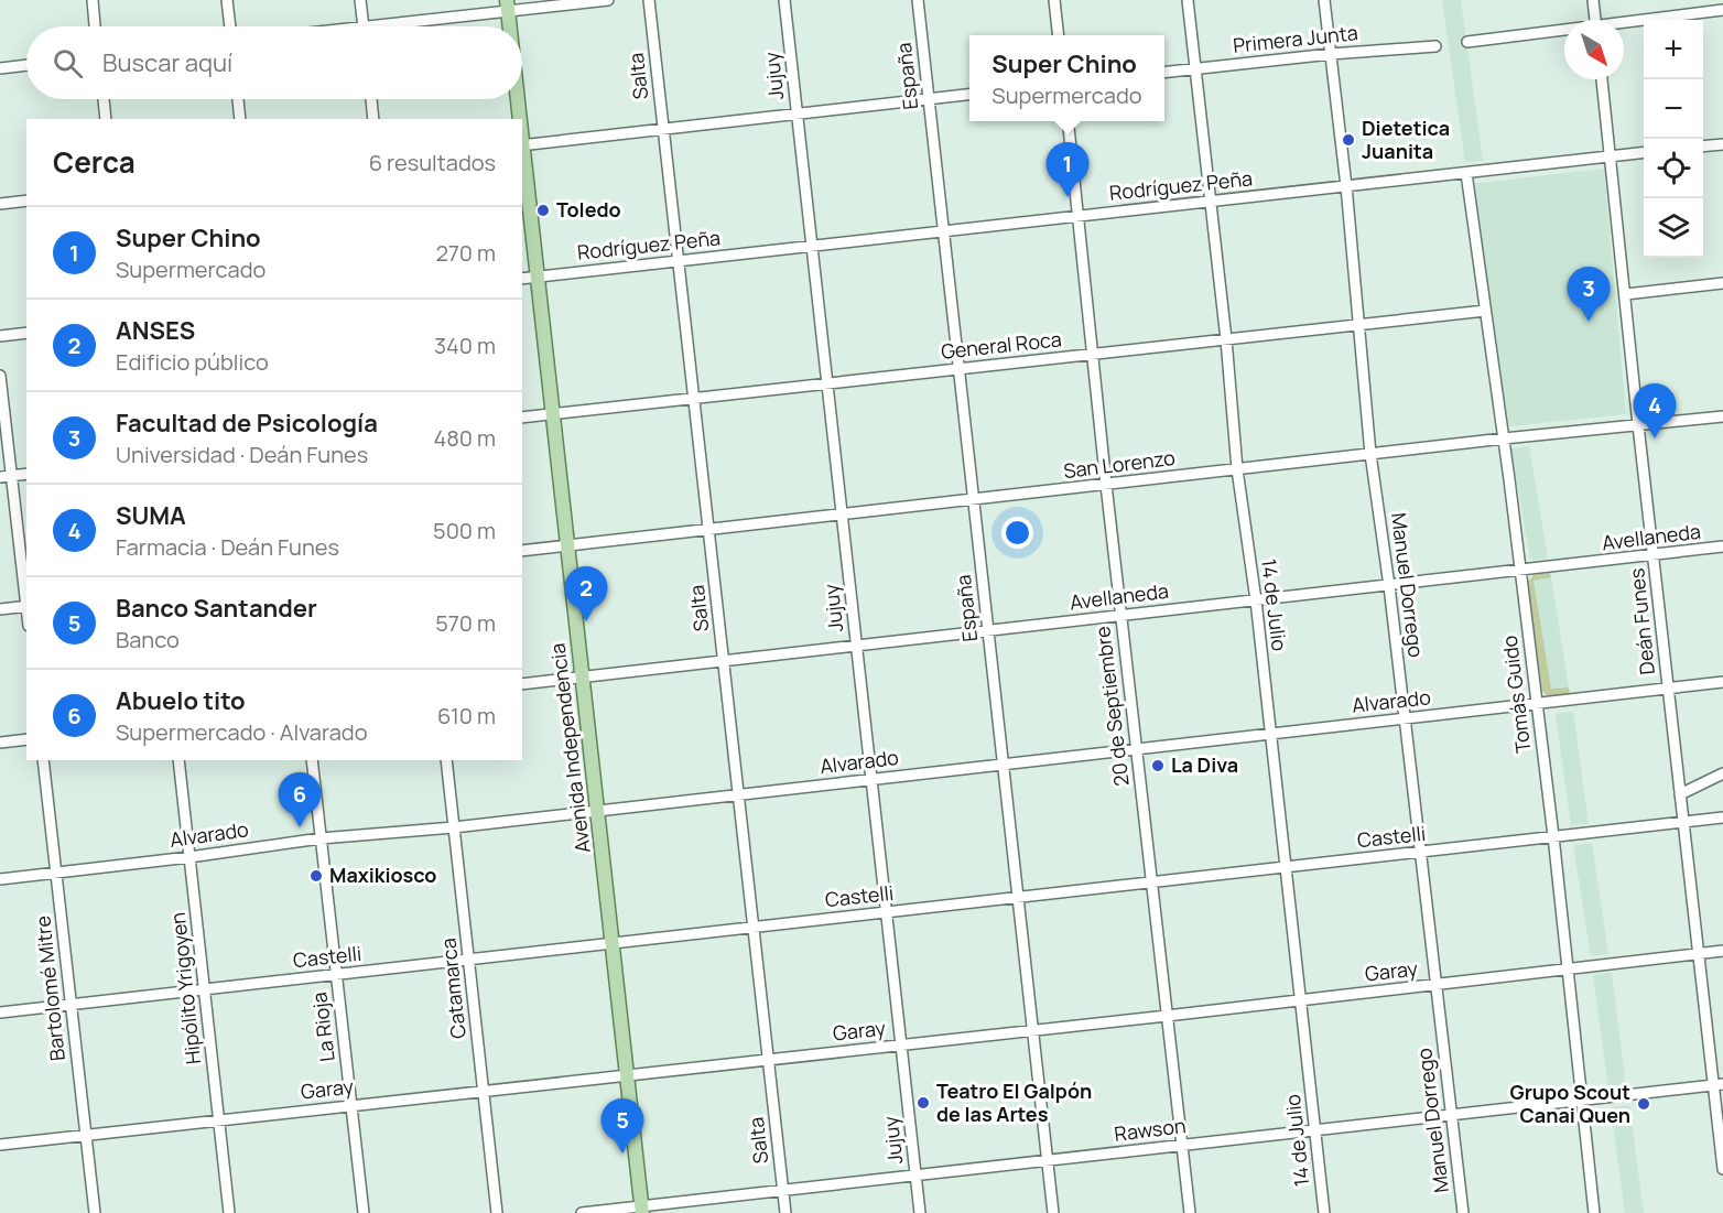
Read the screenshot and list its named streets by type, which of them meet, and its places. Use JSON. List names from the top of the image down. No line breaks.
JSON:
{"streets":{"main road":["Avenida Independencia"],"street":["Primera Junta","Salta","Jujuy","España","Rodríguez Peña","General Roca","San Lorenzo","Avellaneda","Manuel Dorrego","14 de Julio","Deán Funes","Tomás Guido","Alvarado","20 de Septiembre","Castelli","Garay","Bartolomé Mitre","Hipólito Yrigoyen","Catamarca","La Rioja","Rawson"]},"crossings":[["Primera Junta","Manuel Dorrego"],["Primera Junta","14 de Julio"],["Salta","Rodríguez Peña"],["Salta","General Roca"],["Salta","San Lorenzo"],["Salta","Avellaneda"],["Salta","Alvarado"],["Salta","Castelli"],["Salta","Garay"],["Salta","Rawson"],["Jujuy","Rodríguez Peña"],["Jujuy","General Roca"],["Jujuy","San Lorenzo"],["Jujuy","Avellaneda"],["Jujuy","Alvarado"],["Jujuy","Castelli"],["Jujuy","Garay"],["Jujuy","Rawson"],["España","Rodríguez Peña"],["España","General Roca"],["España","San Lorenzo"],["España","Avellaneda"],["España","Alvarado"],["España","Castelli"],["España","Garay"],["España","Rawson"],["Rodríguez Peña","Manuel Dorrego"],["Rodríguez Peña","14 de Julio"],["Rodríguez Peña","Deán Funes"],["Rodríguez Peña","Tomás Guido"],["Rodríguez Peña","20 de Septiembre"],["Rodríguez Peña","Avenida Independencia"],["General Roca","Manuel Dorrego"],["General Roca","14 de Julio"],["General Roca","Tomás Guido"],["General Roca","20 de Septiembre"],["General Roca","Avenida Independencia"],["San Lorenzo","Manuel Dorrego"],["San Lorenzo","14 de Julio"],["San Lorenzo","Deán Funes"],["San Lorenzo","Tomás Guido"],["San Lorenzo","20 de Septiembre"],["San Lorenzo","Avenida Independencia"],["Avellaneda","Manuel Dorrego"],["Avellaneda","14 de Julio"],["Avellaneda","Deán Funes"],["Avellaneda","Tomás Guido"],["Avellaneda","20 de Septiembre"],["Avellaneda","Avenida Independencia"],["Manuel Dorrego","Alvarado"],["Manuel Dorrego","Castelli"],["Manuel Dorrego","Garay"],["Manuel Dorrego","Rawson"],["14 de Julio","Alvarado"],["14 de Julio","Castelli"],["14 de Julio","Garay"],["14 de Julio","Rawson"],["Deán Funes","Alvarado"],["Deán Funes","Castelli"],["Deán Funes","Garay"],["Deán Funes","Rawson"],["Tomás Guido","Alvarado"],["Tomás Guido","Castelli"],["Tomás Guido","Garay"],["Tomás Guido","Rawson"],["Alvarado","20 de Septiembre"],["Alvarado","Avenida Independencia"],["Alvarado","Bartolomé Mitre"],["Alvarado","Hipólito Yrigoyen"],["Alvarado","Catamarca"],["Alvarado","La Rioja"],["20 de Septiembre","Castelli"],["20 de Septiembre","Garay"],["20 de Septiembre","Rawson"],["Avenida Independencia","Castelli"],["Avenida Independencia","Garay"],["Avenida Independencia","Rawson"],["Castelli","Bartolomé Mitre"],["Castelli","Hipólito Yrigoyen"],["Castelli","Catamarca"],["Castelli","La Rioja"],["Garay","Bartolomé Mitre"],["Garay","Hipólito Yrigoyen"],["Garay","Catamarca"],["Garay","La Rioja"]],"places":["Dietetica Juanita","Toledo","La Diva","Maxikiosco","Teatro El Galpón de las Artes","Grupo Scout Canai Quen"],"north":"bottom right","page":{"map_buttons":["+","−"],"search":"Buscar aquí","popup":["Super Chino","Supermercado"],"heading":["Cerca","6 resultados"],"pins":["1","3","4","2","6","5"],"list":[{"mark":"1","name":"Super Chino","note":"Supermercado","value":"270 m"},{"mark":"2","name":"ANSES","note":"Edificio público","value":"340 m"},{"mark":"3","name":"Facultad de Psicología","note":"Universidad · Deán Funes","value":"480 m"},{"mark":"4","name":"SUMA","note":"Farmacia · Deán Funes","value":"500 m"},{"mark":"5","name":"Banco Santander","note":"Banco","value":"570 m"},{"mark":"6","name":"Abuelo tito","note":"Supermercado · Alvarado","value":"610 m"}]}}
